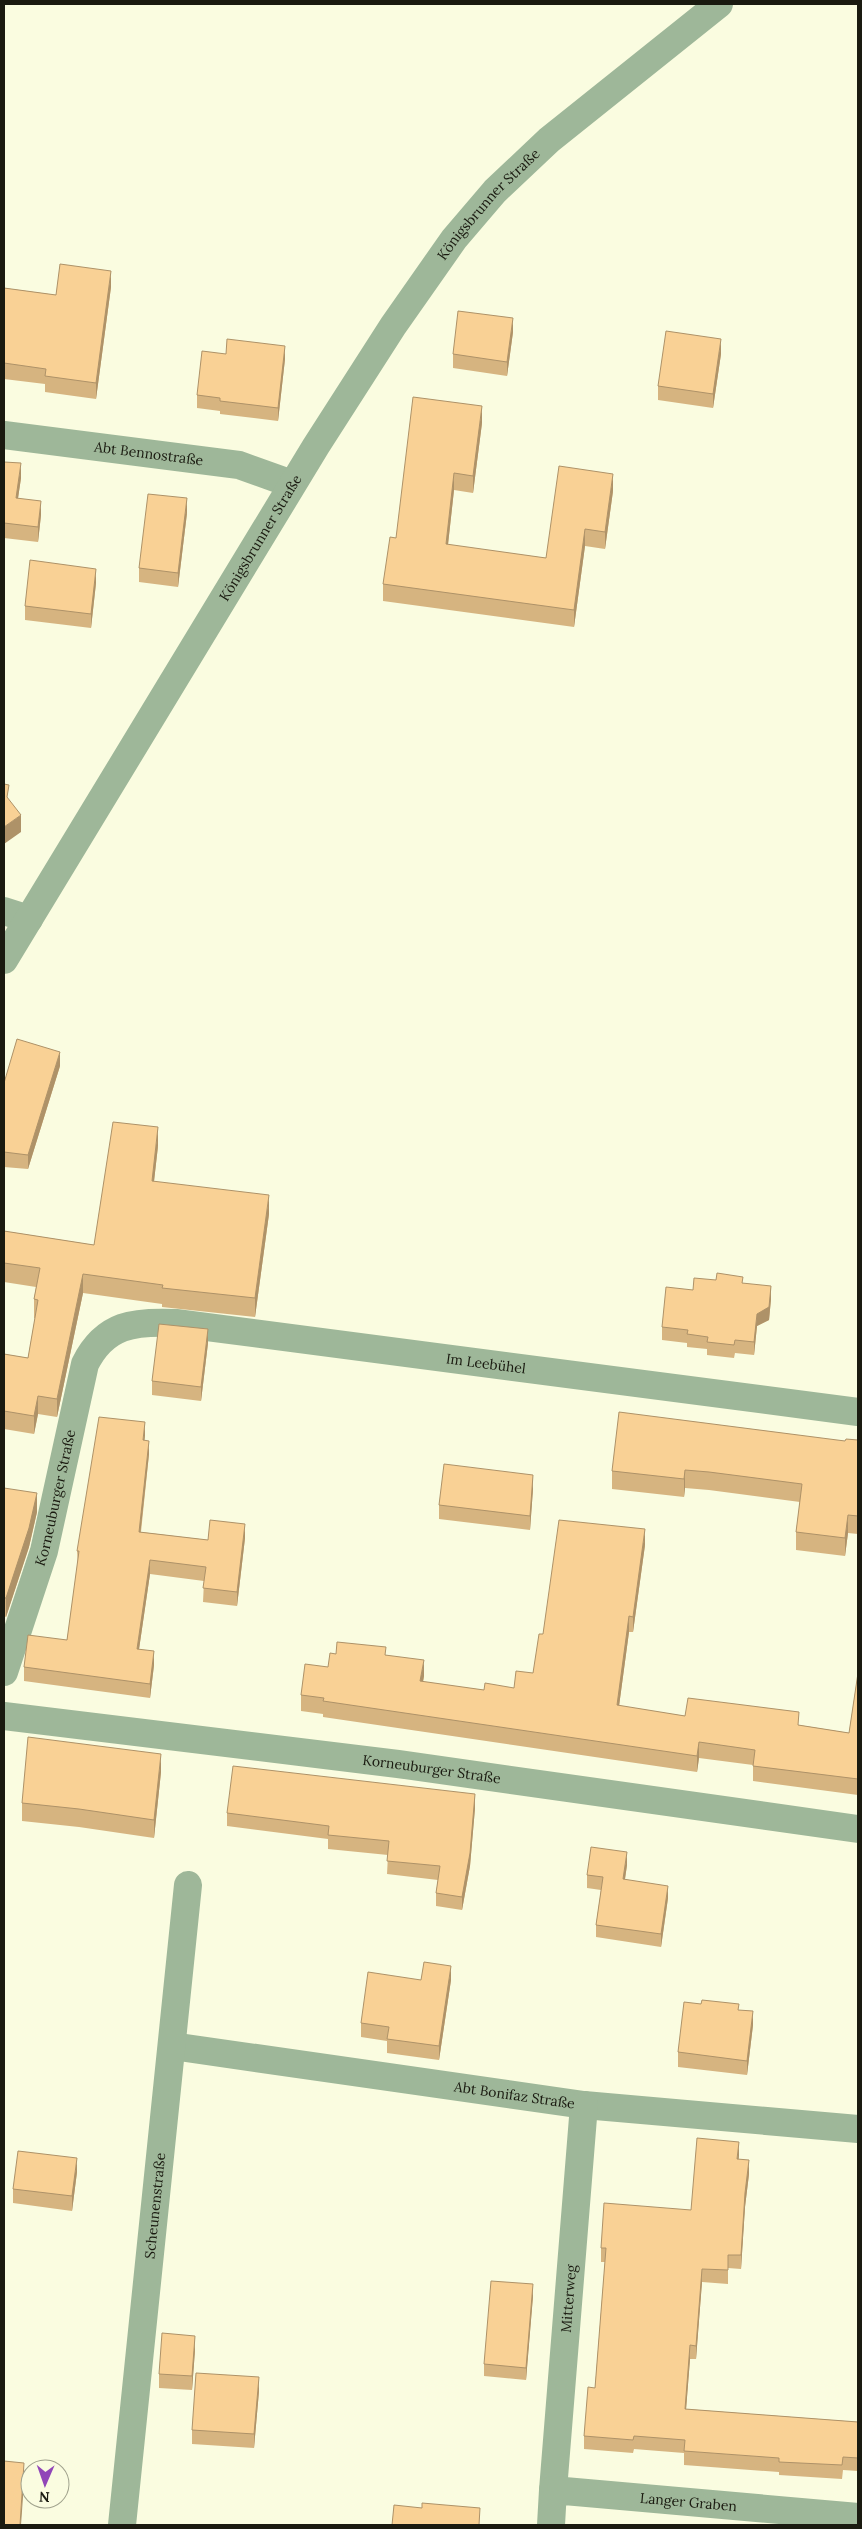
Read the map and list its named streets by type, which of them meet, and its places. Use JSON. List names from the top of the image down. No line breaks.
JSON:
{"streets":{"street":["Königsbrunner Straße","Abt Bennostraße","Im Leebühel","Korneuburger Straße","Abt Bonifaz Straße","Scheunenstraße","Mitterweg","Langer Graben"]},"crossings":[["Königsbrunner Straße","Abt Bennostraße"],["Im Leebühel","Korneuburger Straße"],["Abt Bonifaz Straße","Scheunenstraße"],["Abt Bonifaz Straße","Mitterweg"],["Mitterweg","Langer Graben"]],"north":"bottom"}
